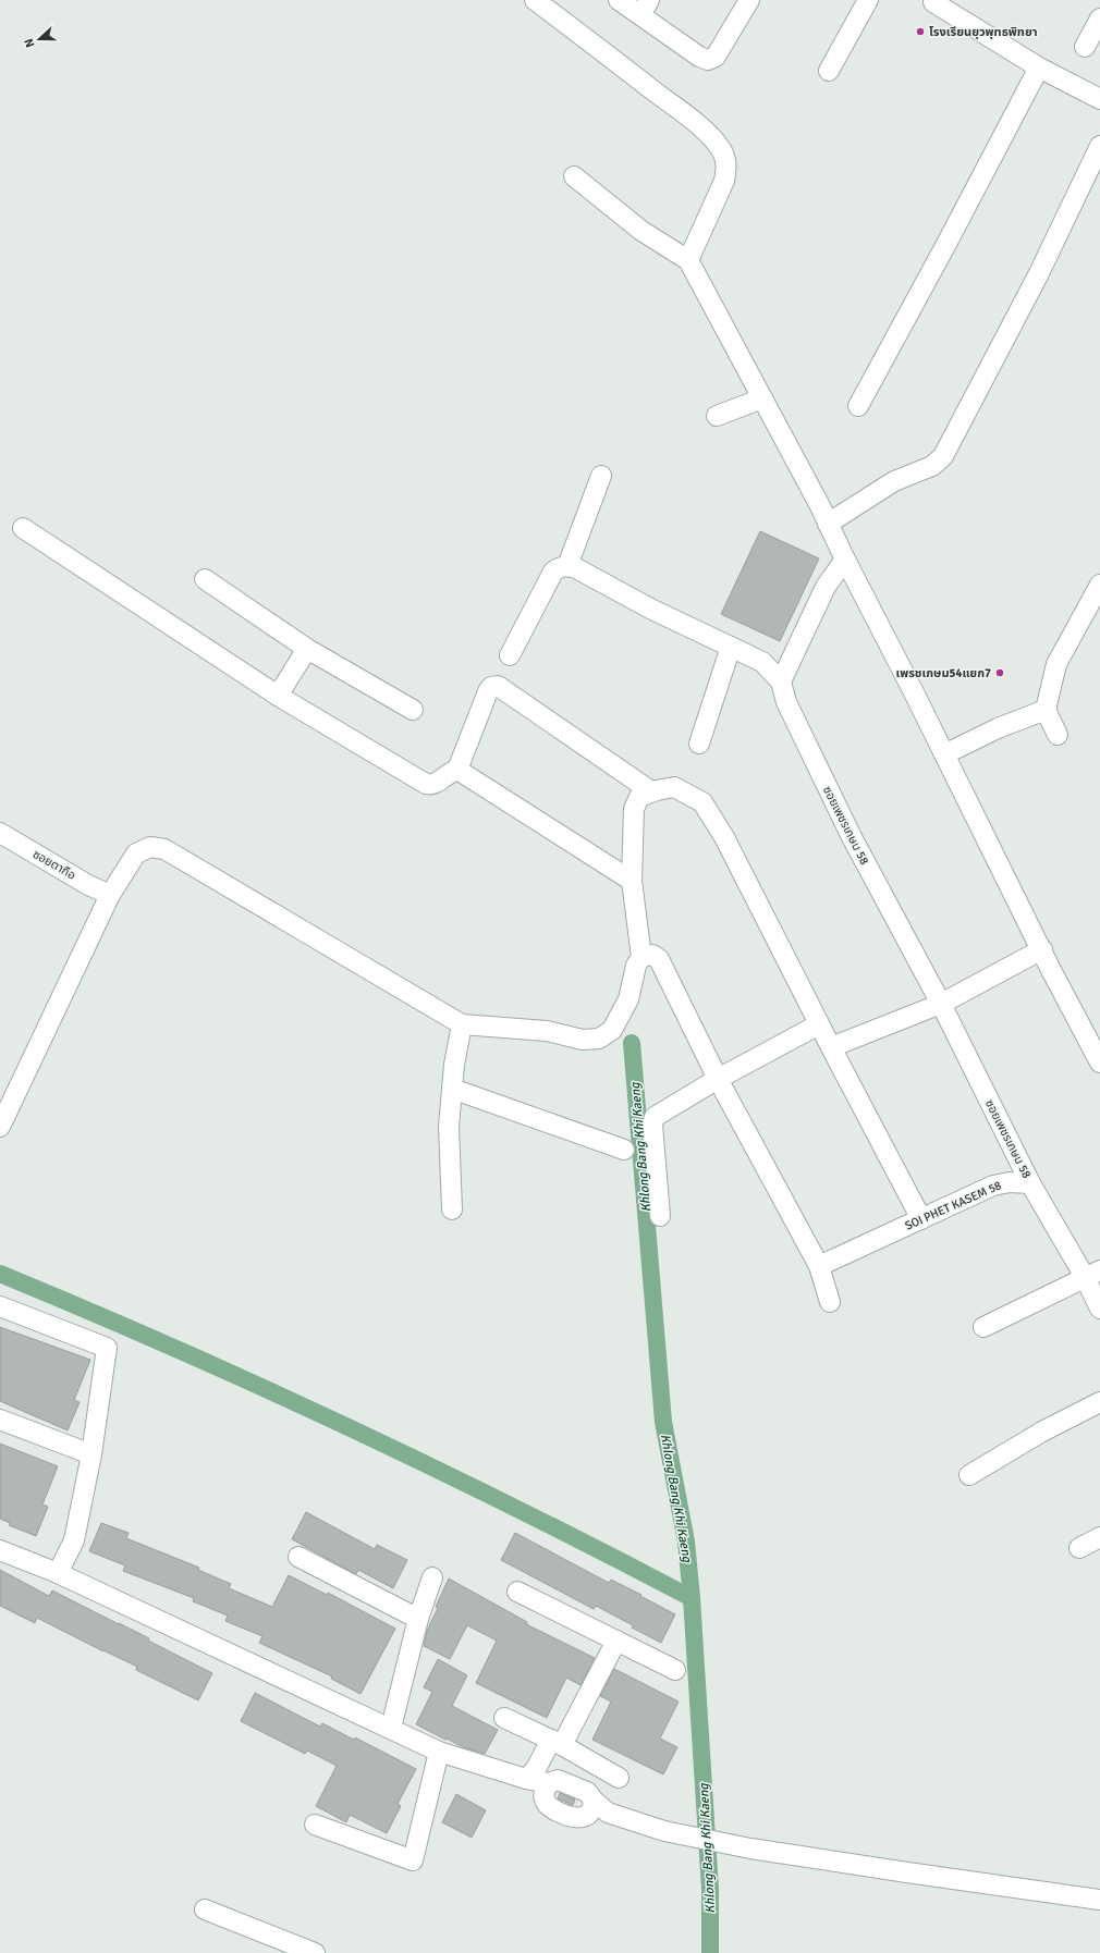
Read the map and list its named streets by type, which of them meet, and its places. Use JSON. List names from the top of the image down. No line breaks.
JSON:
{"streets":{"street":["ซอยเพชรเกษม 58","ซอยตากือ","SOI PHET KASEM 58"]},"crossings":[["ซอยเพชรเกษม 58","SOI PHET KASEM 58"]],"water":["Khlong Bang Khi Kaeng"],"places":["โรงเรียนยุวพุทธพิทยา","เพรชเกษม54แยก7"],"north":"left"}
